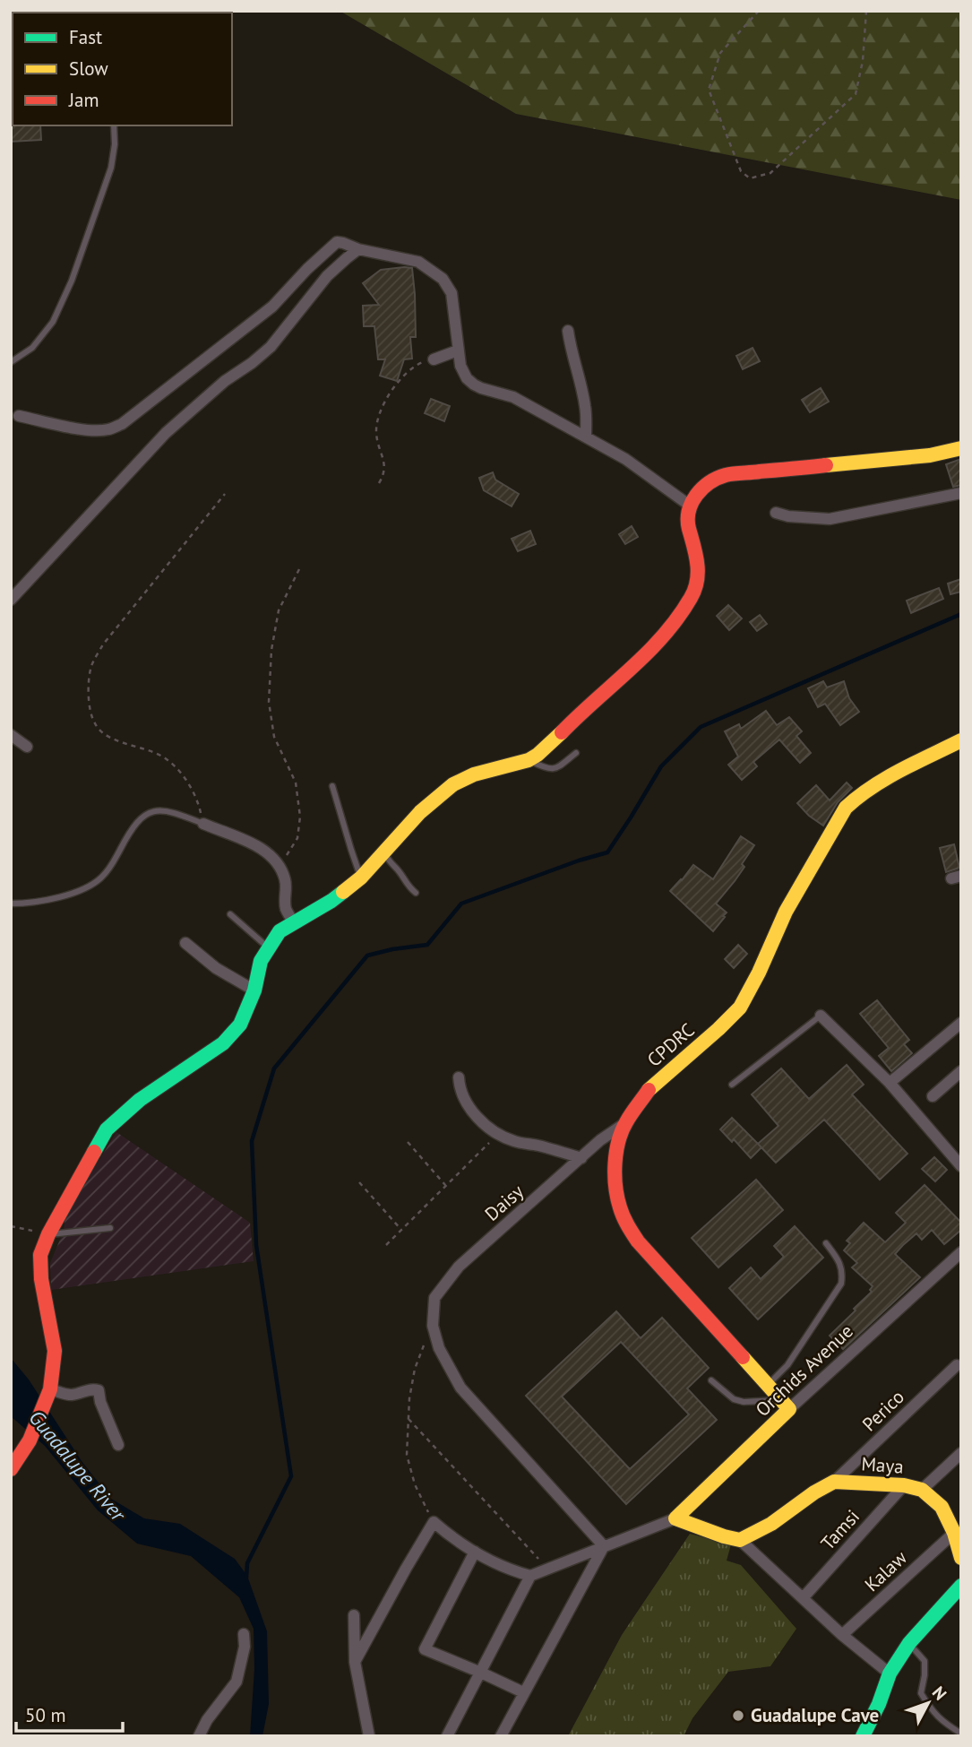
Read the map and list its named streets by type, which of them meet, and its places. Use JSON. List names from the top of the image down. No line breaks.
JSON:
{"streets":{"street":["CPDRC","Daisy","Orchids Avenue","Perico","Maya","Tamsi","Kalaw"]},"crossings":[["CPDRC","Daisy"],["CPDRC","Orchids Avenue"],["Perico","Maya"],["Maya","Tamsi"],["Maya","Kalaw"]],"water":["Guadalupe River"],"places":["Guadalupe Cave"],"legend":["Fast","Slow","Jam"],"scale_bar":"50 m","north":"top right"}
